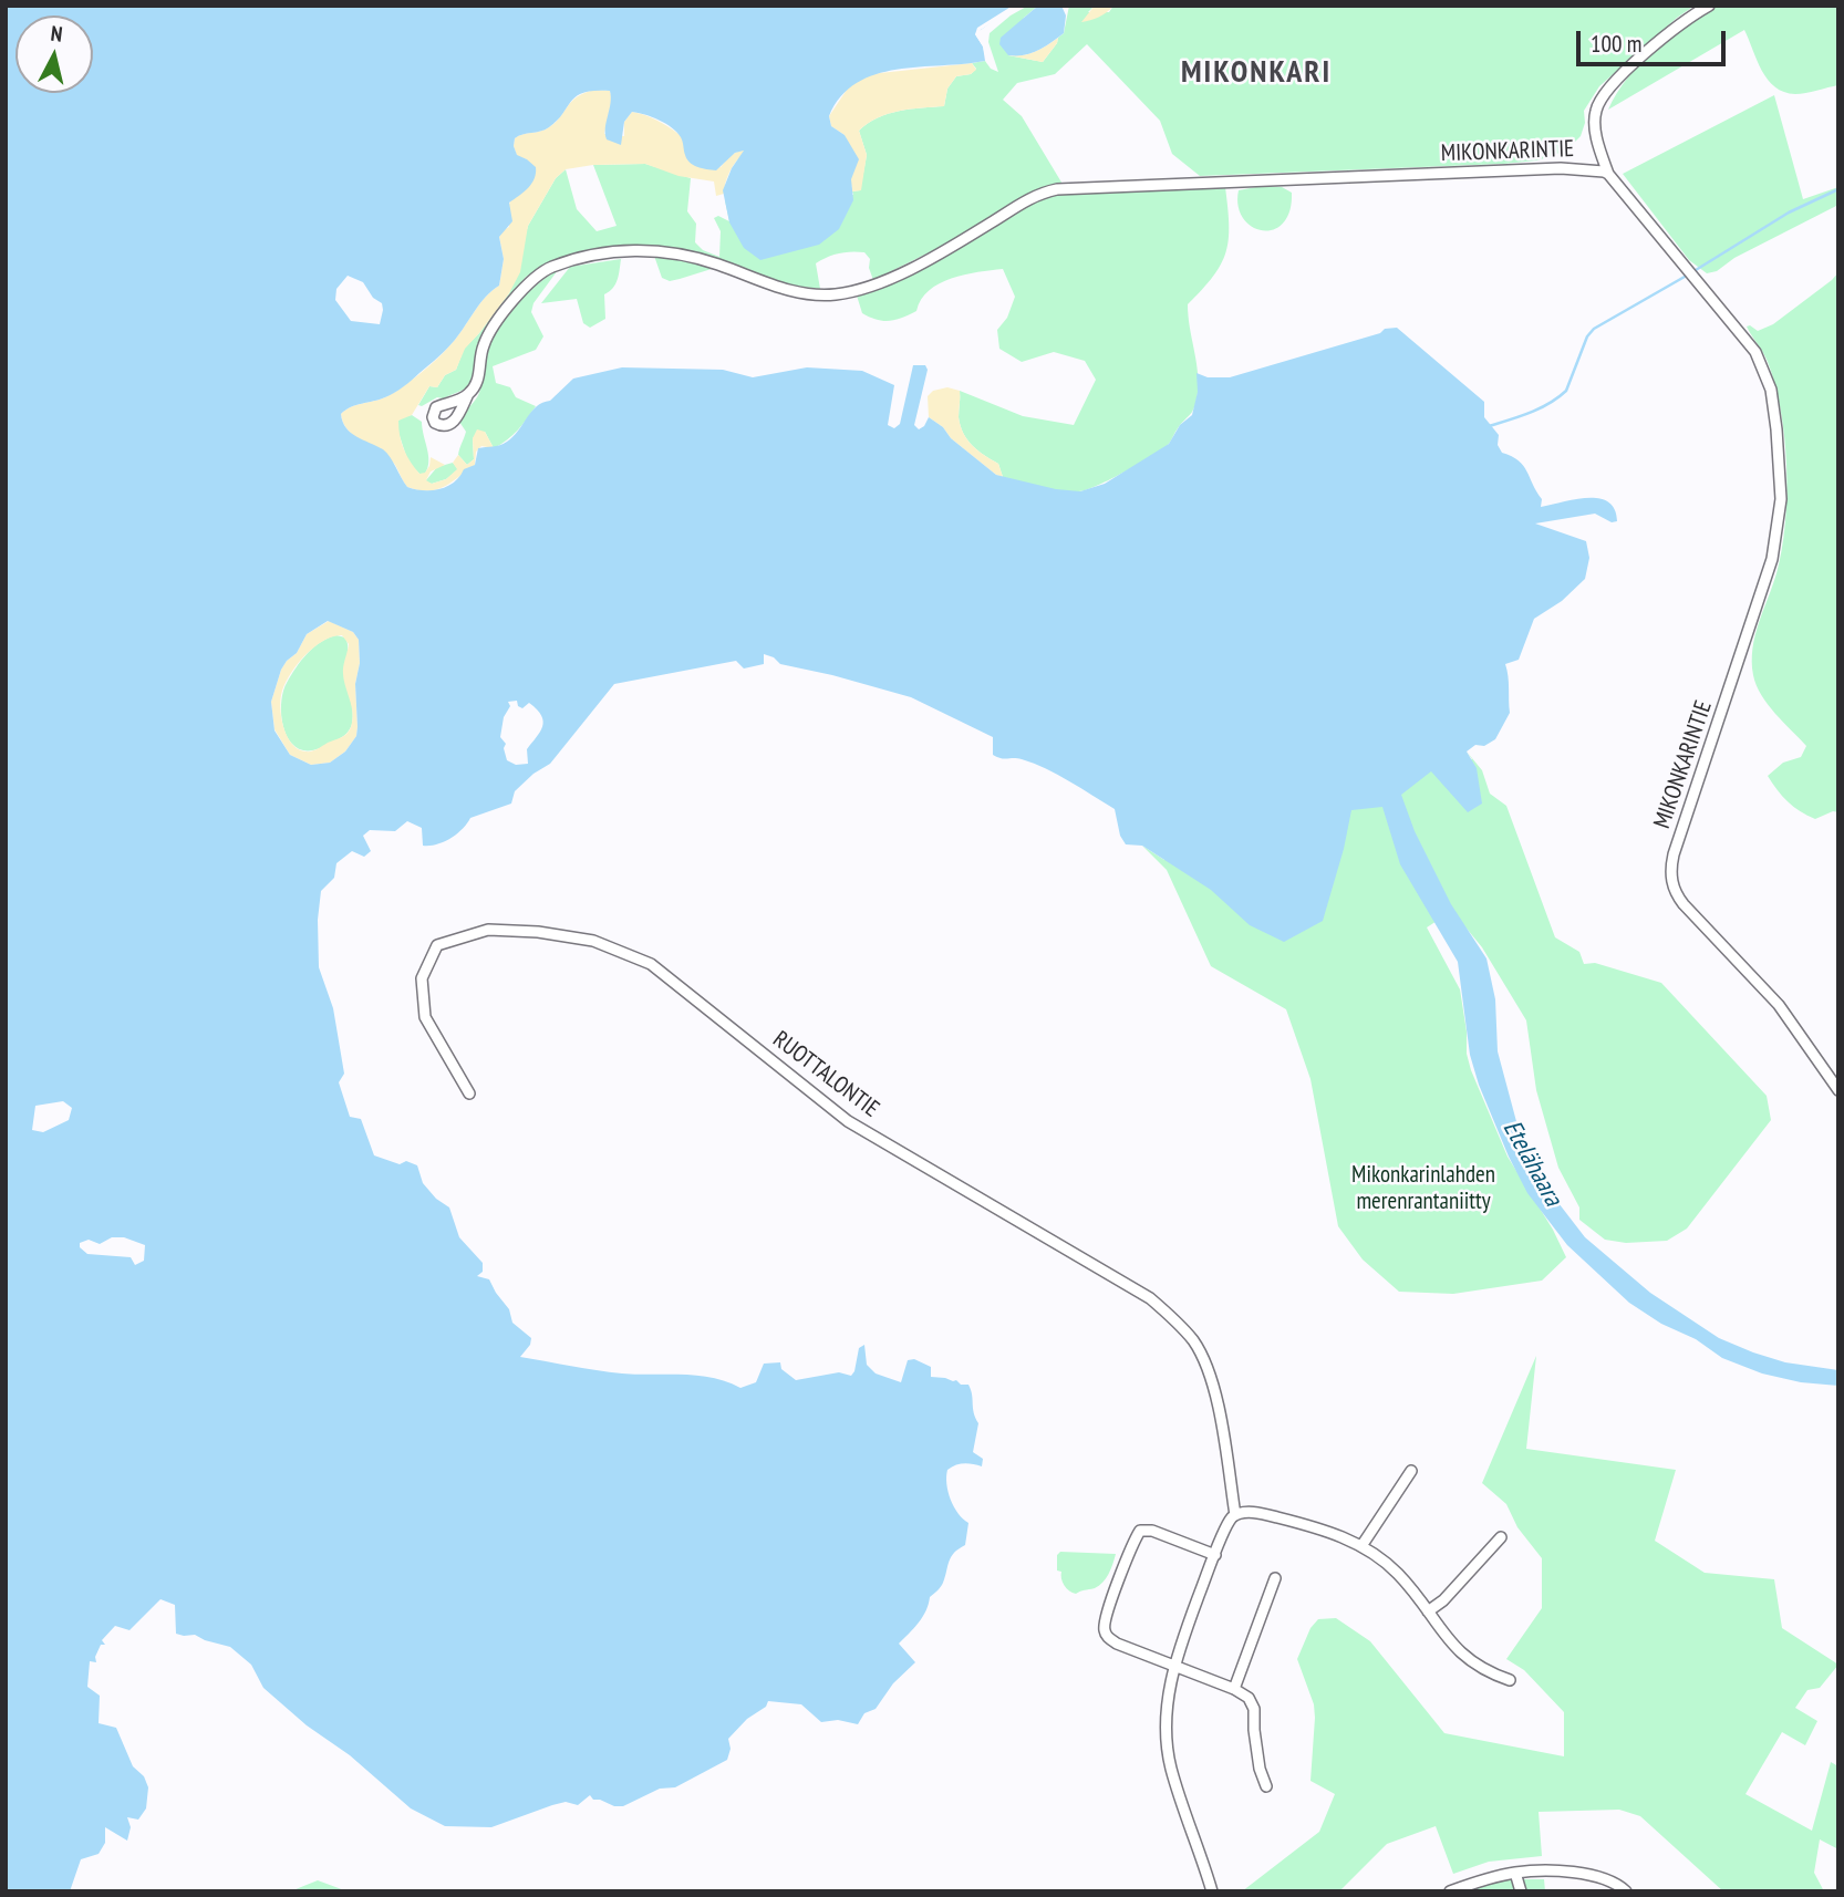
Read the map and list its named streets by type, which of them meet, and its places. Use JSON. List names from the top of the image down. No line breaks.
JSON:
{"streets":{"street":["MIKONKARINTIE","RUOTTALONTIE"]},"districts":["MIKONKARI"],"water":["Etelähaara"],"parks":["Mikonkarinlahden merenrantaniitty"],"scale_bar":"100 m","north":"top"}
